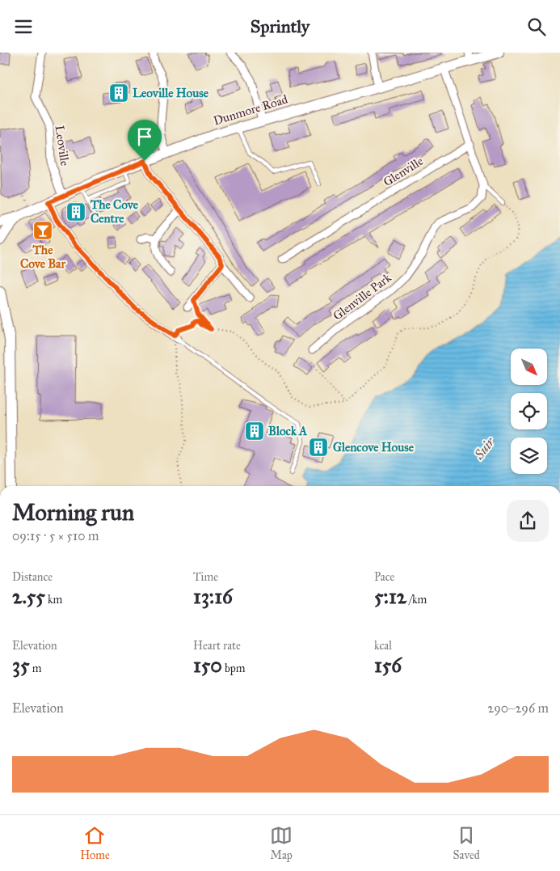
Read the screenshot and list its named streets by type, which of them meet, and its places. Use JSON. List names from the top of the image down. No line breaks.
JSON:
{"streets":{"main road":["Dunmore Road"],"street":["Leoville","Glenville","Glenville Park"]},"crossings":[["Dunmore Road","Leoville"]],"water":["Suir"],"places":{"building":["Leoville House","The Cove Centre","Block A","Glencove House"],"bar":["The Cove Bar"]},"north":"bottom right","page":{"header":"Sprintly","heading":["Morning run","09:15 · 5 × 510 m"],"stats":[["Distance","2.55 km"],["Time","13:16"],["Pace","5:12 /km"],["Elevation","35 m"],["Heart rate","150 bpm"],["kcal","156"]],"chart":["Elevation","290–296 m"],"tabs":["Home","Map","Saved"]}}
